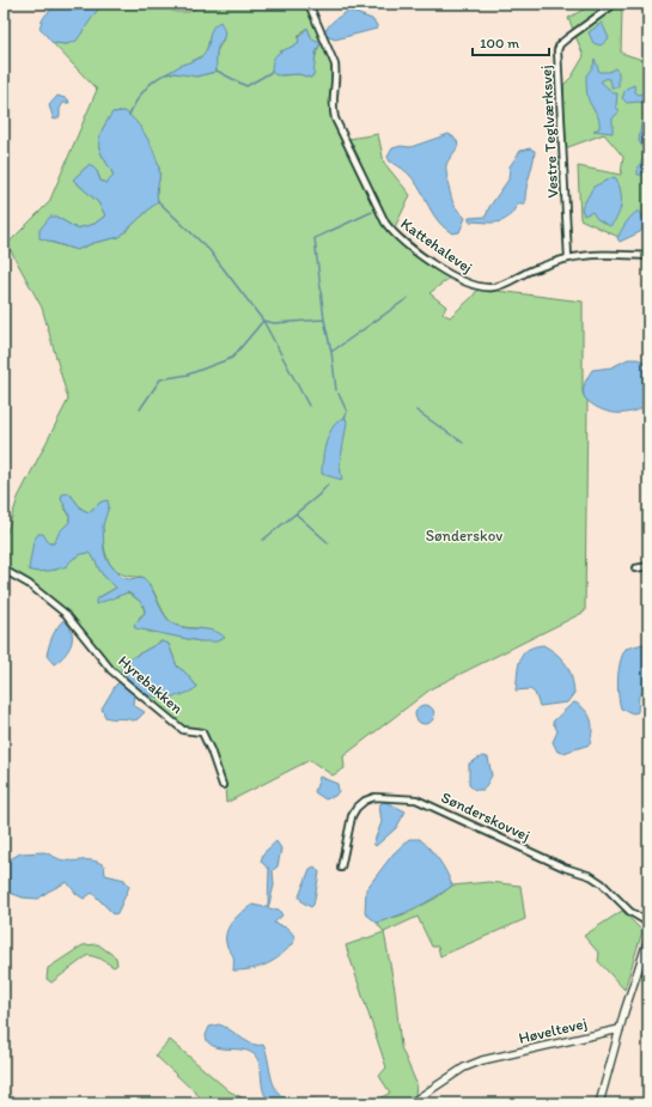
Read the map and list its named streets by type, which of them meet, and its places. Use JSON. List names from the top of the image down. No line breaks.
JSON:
{"streets":{"street":["Vestre Teglværksvej","Kattehalevej","Hyrebakken","Sønderskovvej","Høveltevej"]},"crossings":[["Vestre Teglværksvej","Kattehalevej"]],"parks":["Sønderskov"],"scale_bar":"100 m"}
